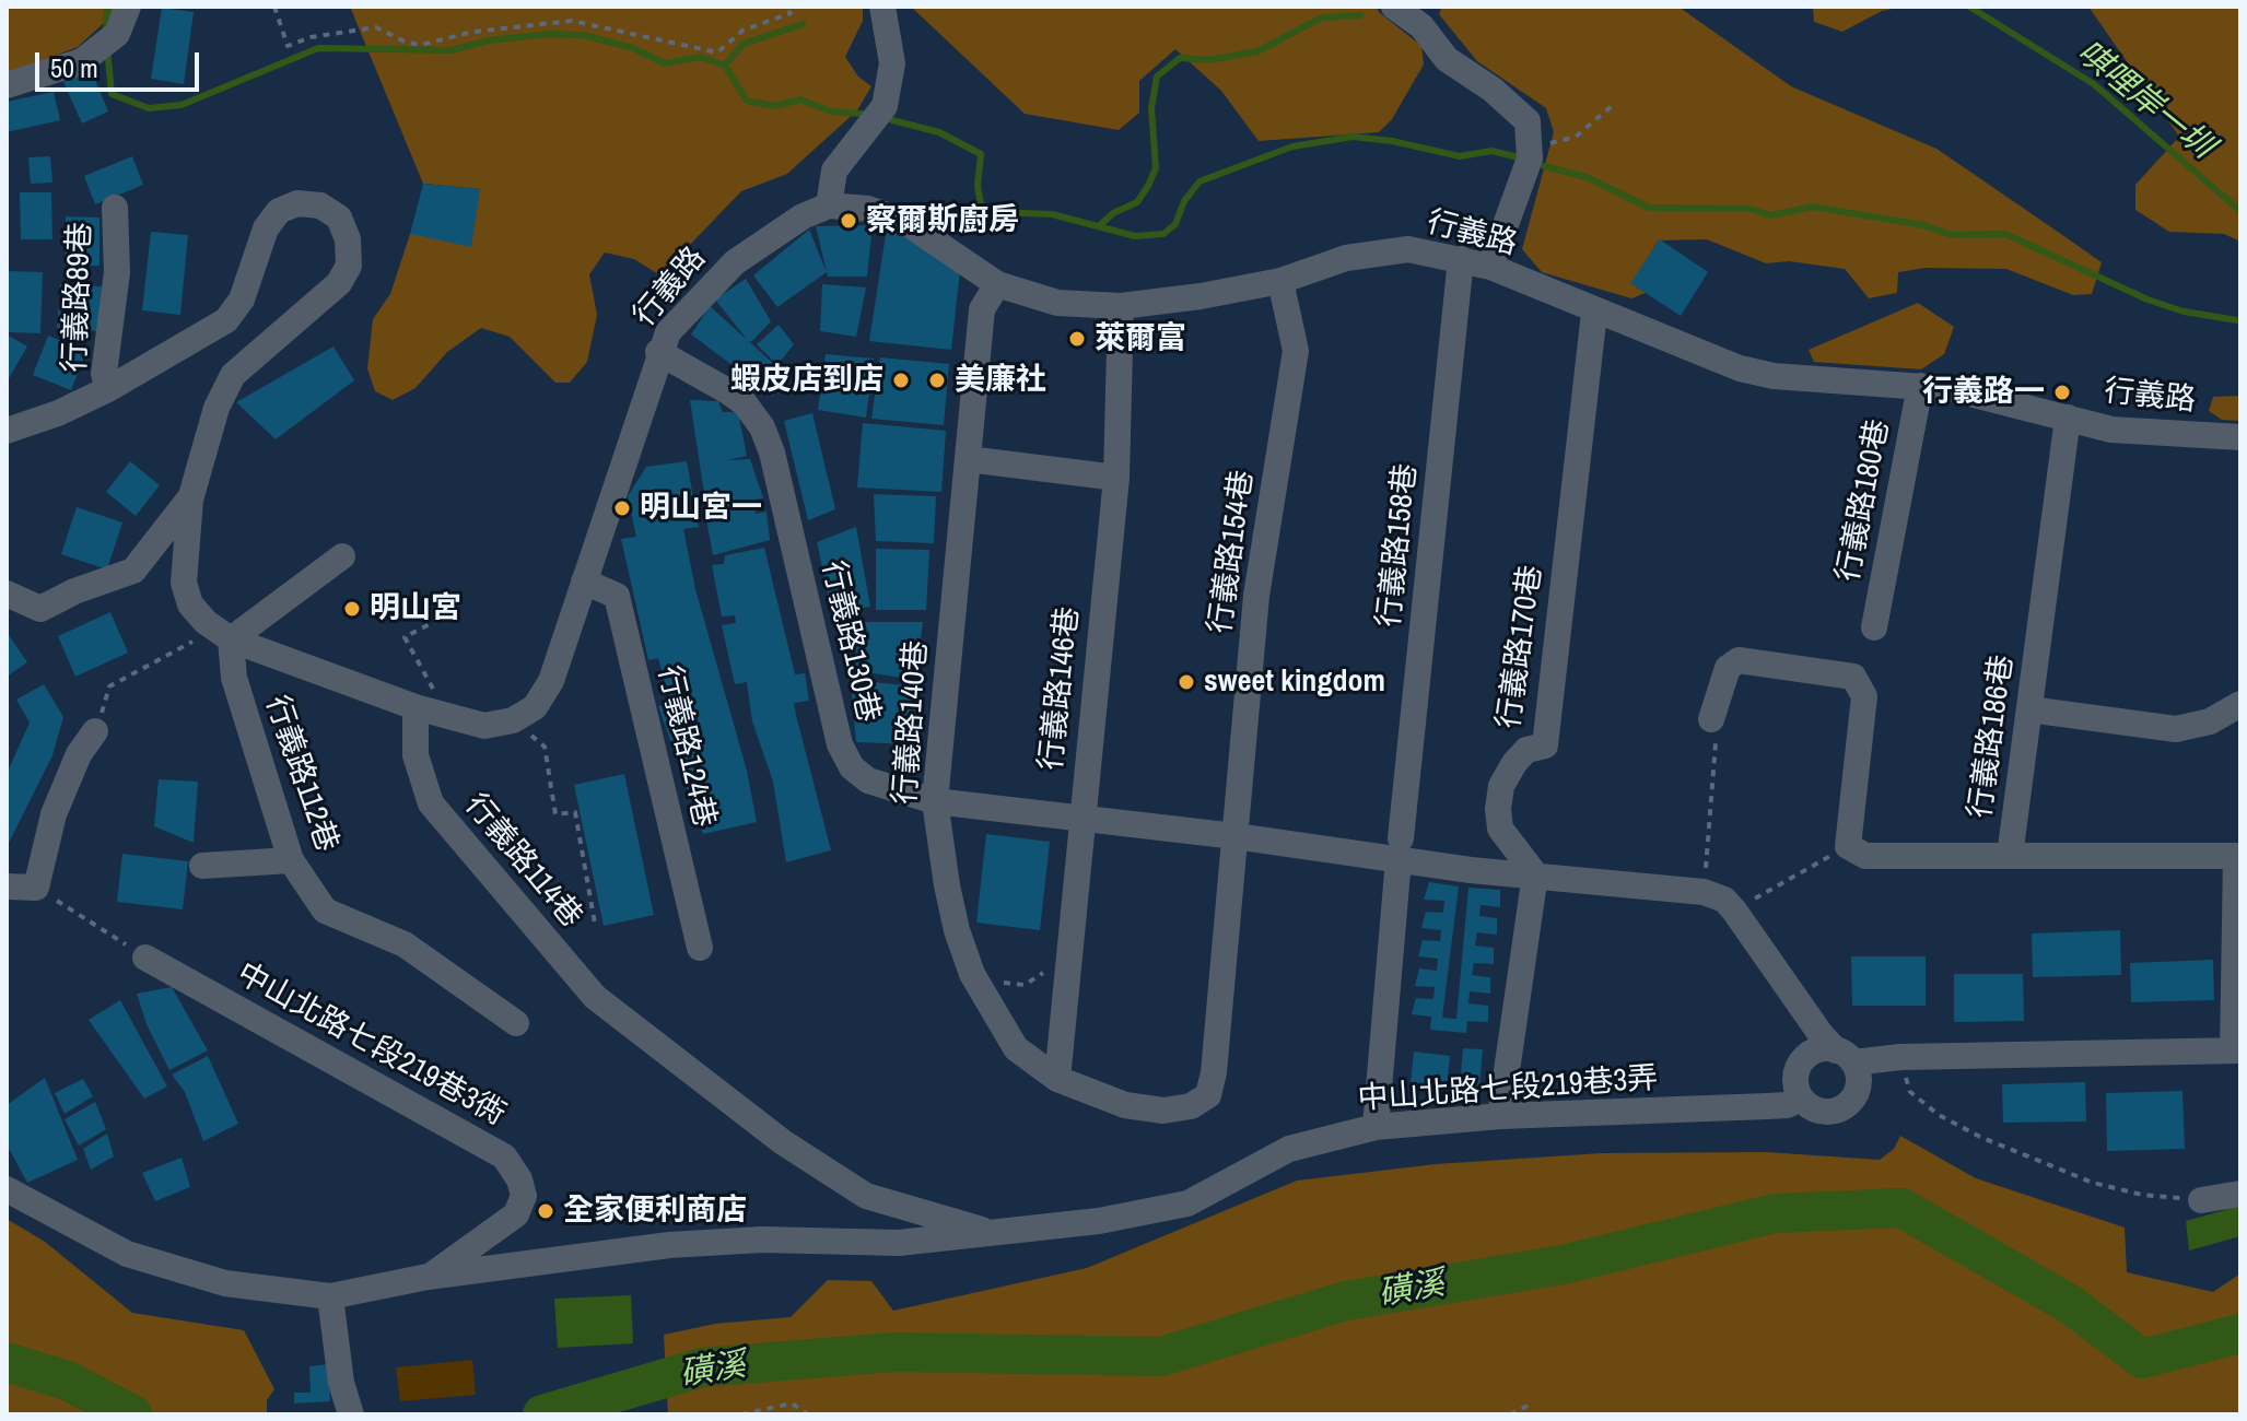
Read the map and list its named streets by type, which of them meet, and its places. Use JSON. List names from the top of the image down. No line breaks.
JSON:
{"streets":{"street":["行義路","行義路89巷","行義路180巷","行義路158巷","行義路154巷","行義路130巷","行義路170巷","行義路146巷","行義路140巷","行義路186巷","行義路124巷","行義路112巷","行義路114巷","中山北路七段219巷3衖","中山北路七段219巷3弄"]},"crossings":[["行義路","行義路180巷"],["行義路","行義路158巷"],["行義路","行義路154巷"],["行義路","行義路130巷"],["行義路","行義路170巷"],["行義路","行義路146巷"],["行義路","行義路140巷"],["行義路","行義路186巷"],["行義路","行義路124巷"],["行義路158巷","行義路130巷"],["行義路158巷","中山北路七段219巷3弄"],["行義路154巷","行義路130巷"],["行義路154巷","行義路140巷"],["行義路130巷","行義路170巷"],["行義路130巷","行義路146巷"],["行義路130巷","行義路140巷"],["行義路146巷","行義路140巷"],["行義路186巷","中山北路七段219巷3弄"],["行義路114巷","中山北路七段219巷3弄"],["中山北路七段219巷3衖","中山北路七段219巷3弄"]],"water":["唭哩岸一圳","磺溪"],"places":["察爾斯廚房","萊爾富","蝦皮店到店","美廉社","行義路一","明山宮一","明山宮","sweet kingdom","全家便利商店"],"scale_bar":"50 m"}
